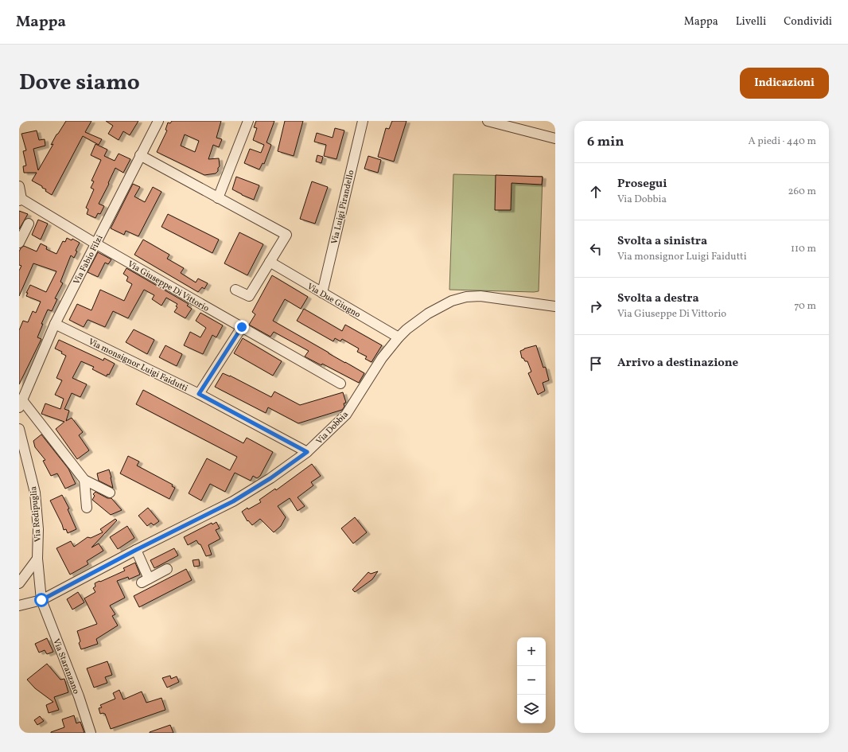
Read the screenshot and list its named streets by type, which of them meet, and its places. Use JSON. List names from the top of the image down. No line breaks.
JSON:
{"streets":{"street":["Via Luigi Pirandello","Via Fabio Filzi","Via Giuseppe Di Vittorio","Via Due Giugno","Via monsignor Luigi Faidutti","Via Dobbia","Via Redipuglia","Via Staranzano"]},"crossings":[["Via Luigi Pirandello","Via Due Giugno"],["Via Fabio Filzi","Via Giuseppe Di Vittorio"],["Via Fabio Filzi","Via monsignor Luigi Faidutti"],["Via Due Giugno","Via Dobbia"],["Via monsignor Luigi Faidutti","Via Dobbia"],["Via Dobbia","Via Redipuglia"],["Via Dobbia","Via Staranzano"],["Via Redipuglia","Via Staranzano"]],"page":{"header":"Mappa","nav":["Mappa","Livelli","Condividi"],"title":"Dove siamo","buttons":"Indicazioni","heading":["6 min","A piedi · 440 m"],"list":[["Prosegui","Via Dobbia","260 m"],["Svolta a sinistra","Via monsignor Luigi Faidutti","110 m"],["Svolta a destra","Via Giuseppe Di Vittorio","70 m"],"Arrivo a destinazione"],"map_buttons":["+","−"]}}
